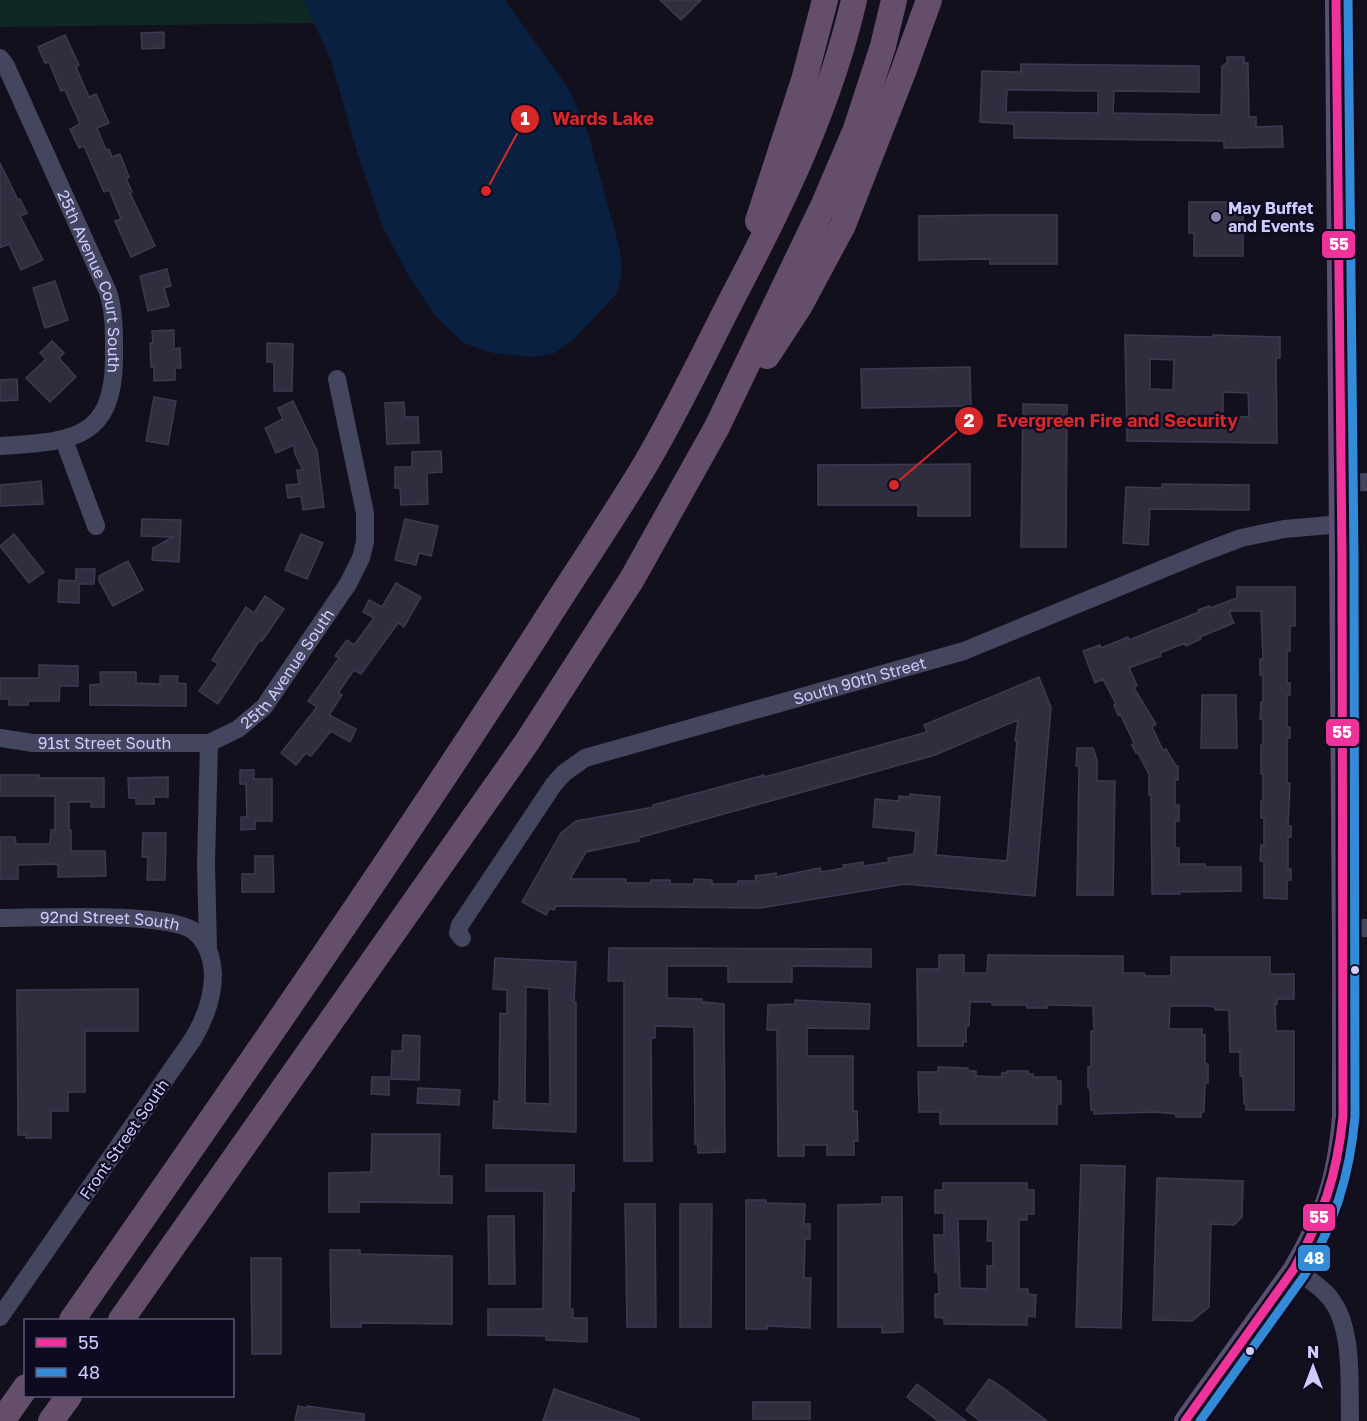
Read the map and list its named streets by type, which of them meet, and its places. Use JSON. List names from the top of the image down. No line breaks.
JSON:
{"streets":{"street":["25th Avenue Court South","25th Avenue South","South 90th Street","91st Street South","92nd Street South","Front Street South"]},"crossings":[["25th Avenue South","91st Street South"],["92nd Street South","Front Street South"]],"places":["Wards Lake","May Buffet and Events","Evergreen Fire and Security"],"lines":["transit line 55","transit line 48"],"legend":["55","48"],"north":"top"}
